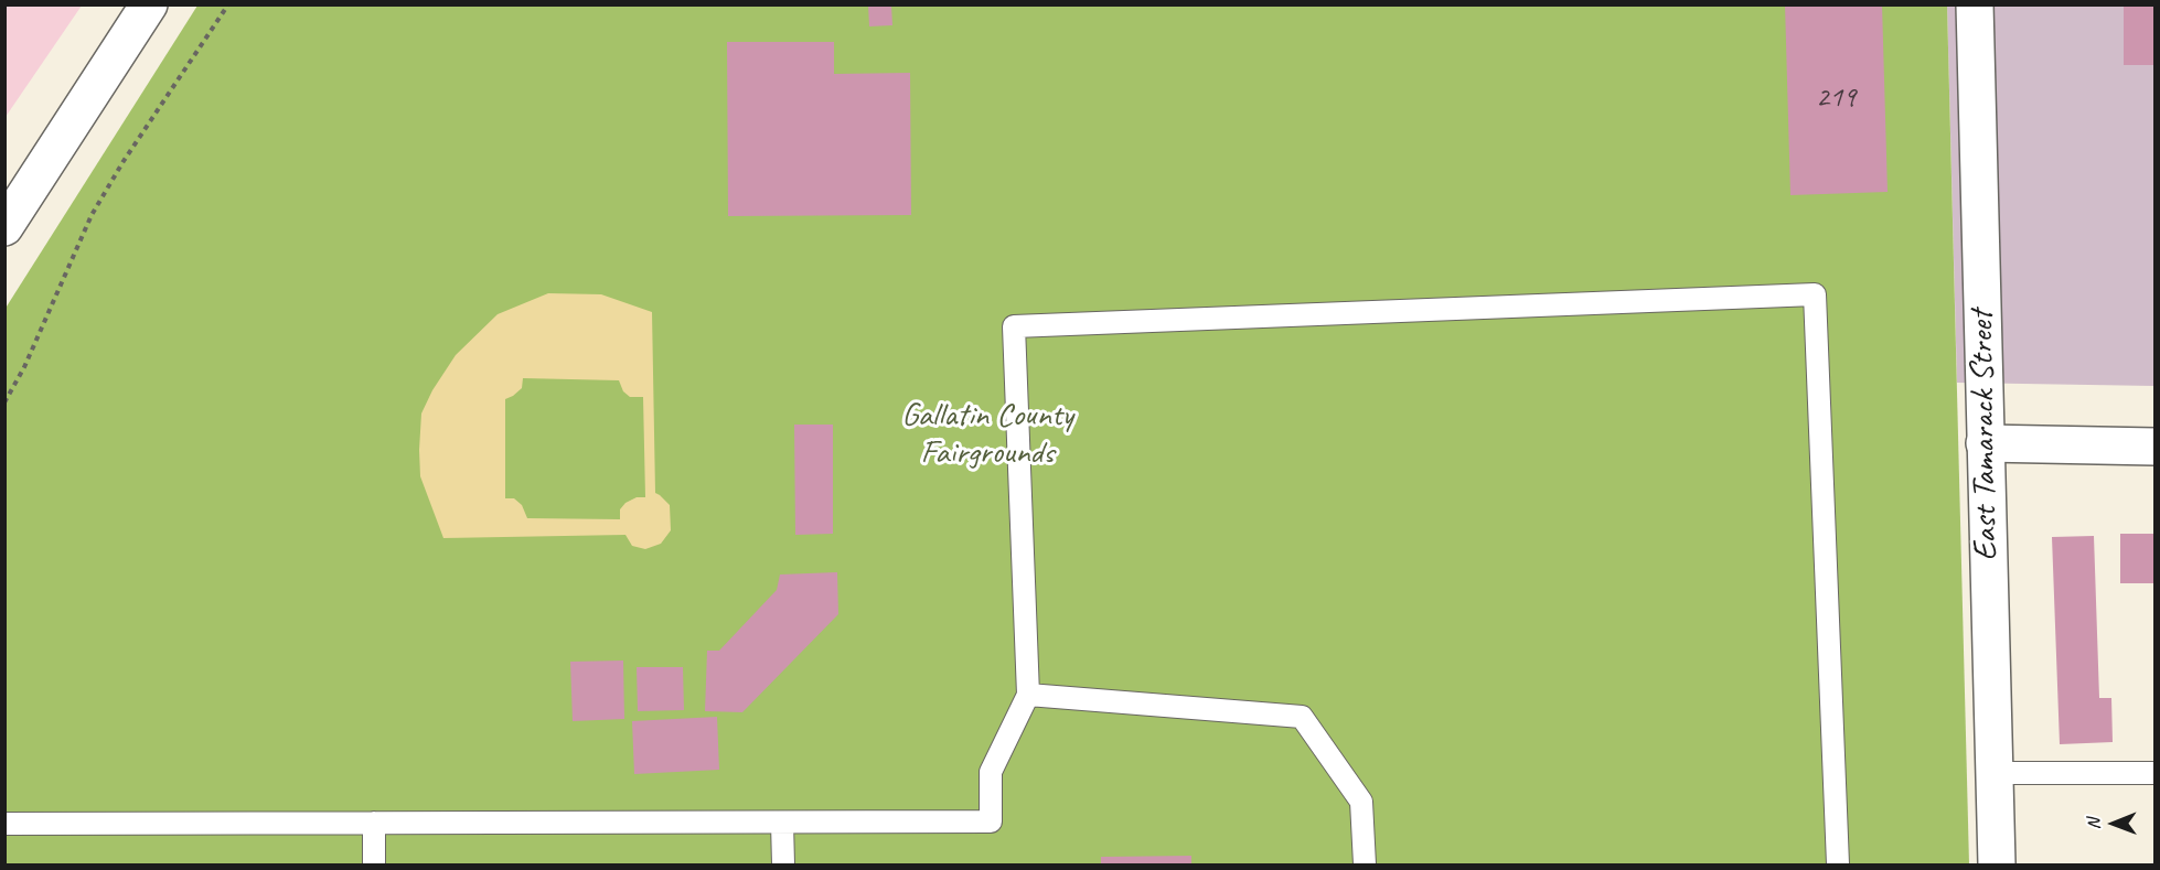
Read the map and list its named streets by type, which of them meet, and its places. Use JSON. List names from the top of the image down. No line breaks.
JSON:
{"streets":{"street":["East Tamarack Street"]},"parks":["Gallatin County Fairgrounds"],"house_numbers":["219"],"north":"left"}
